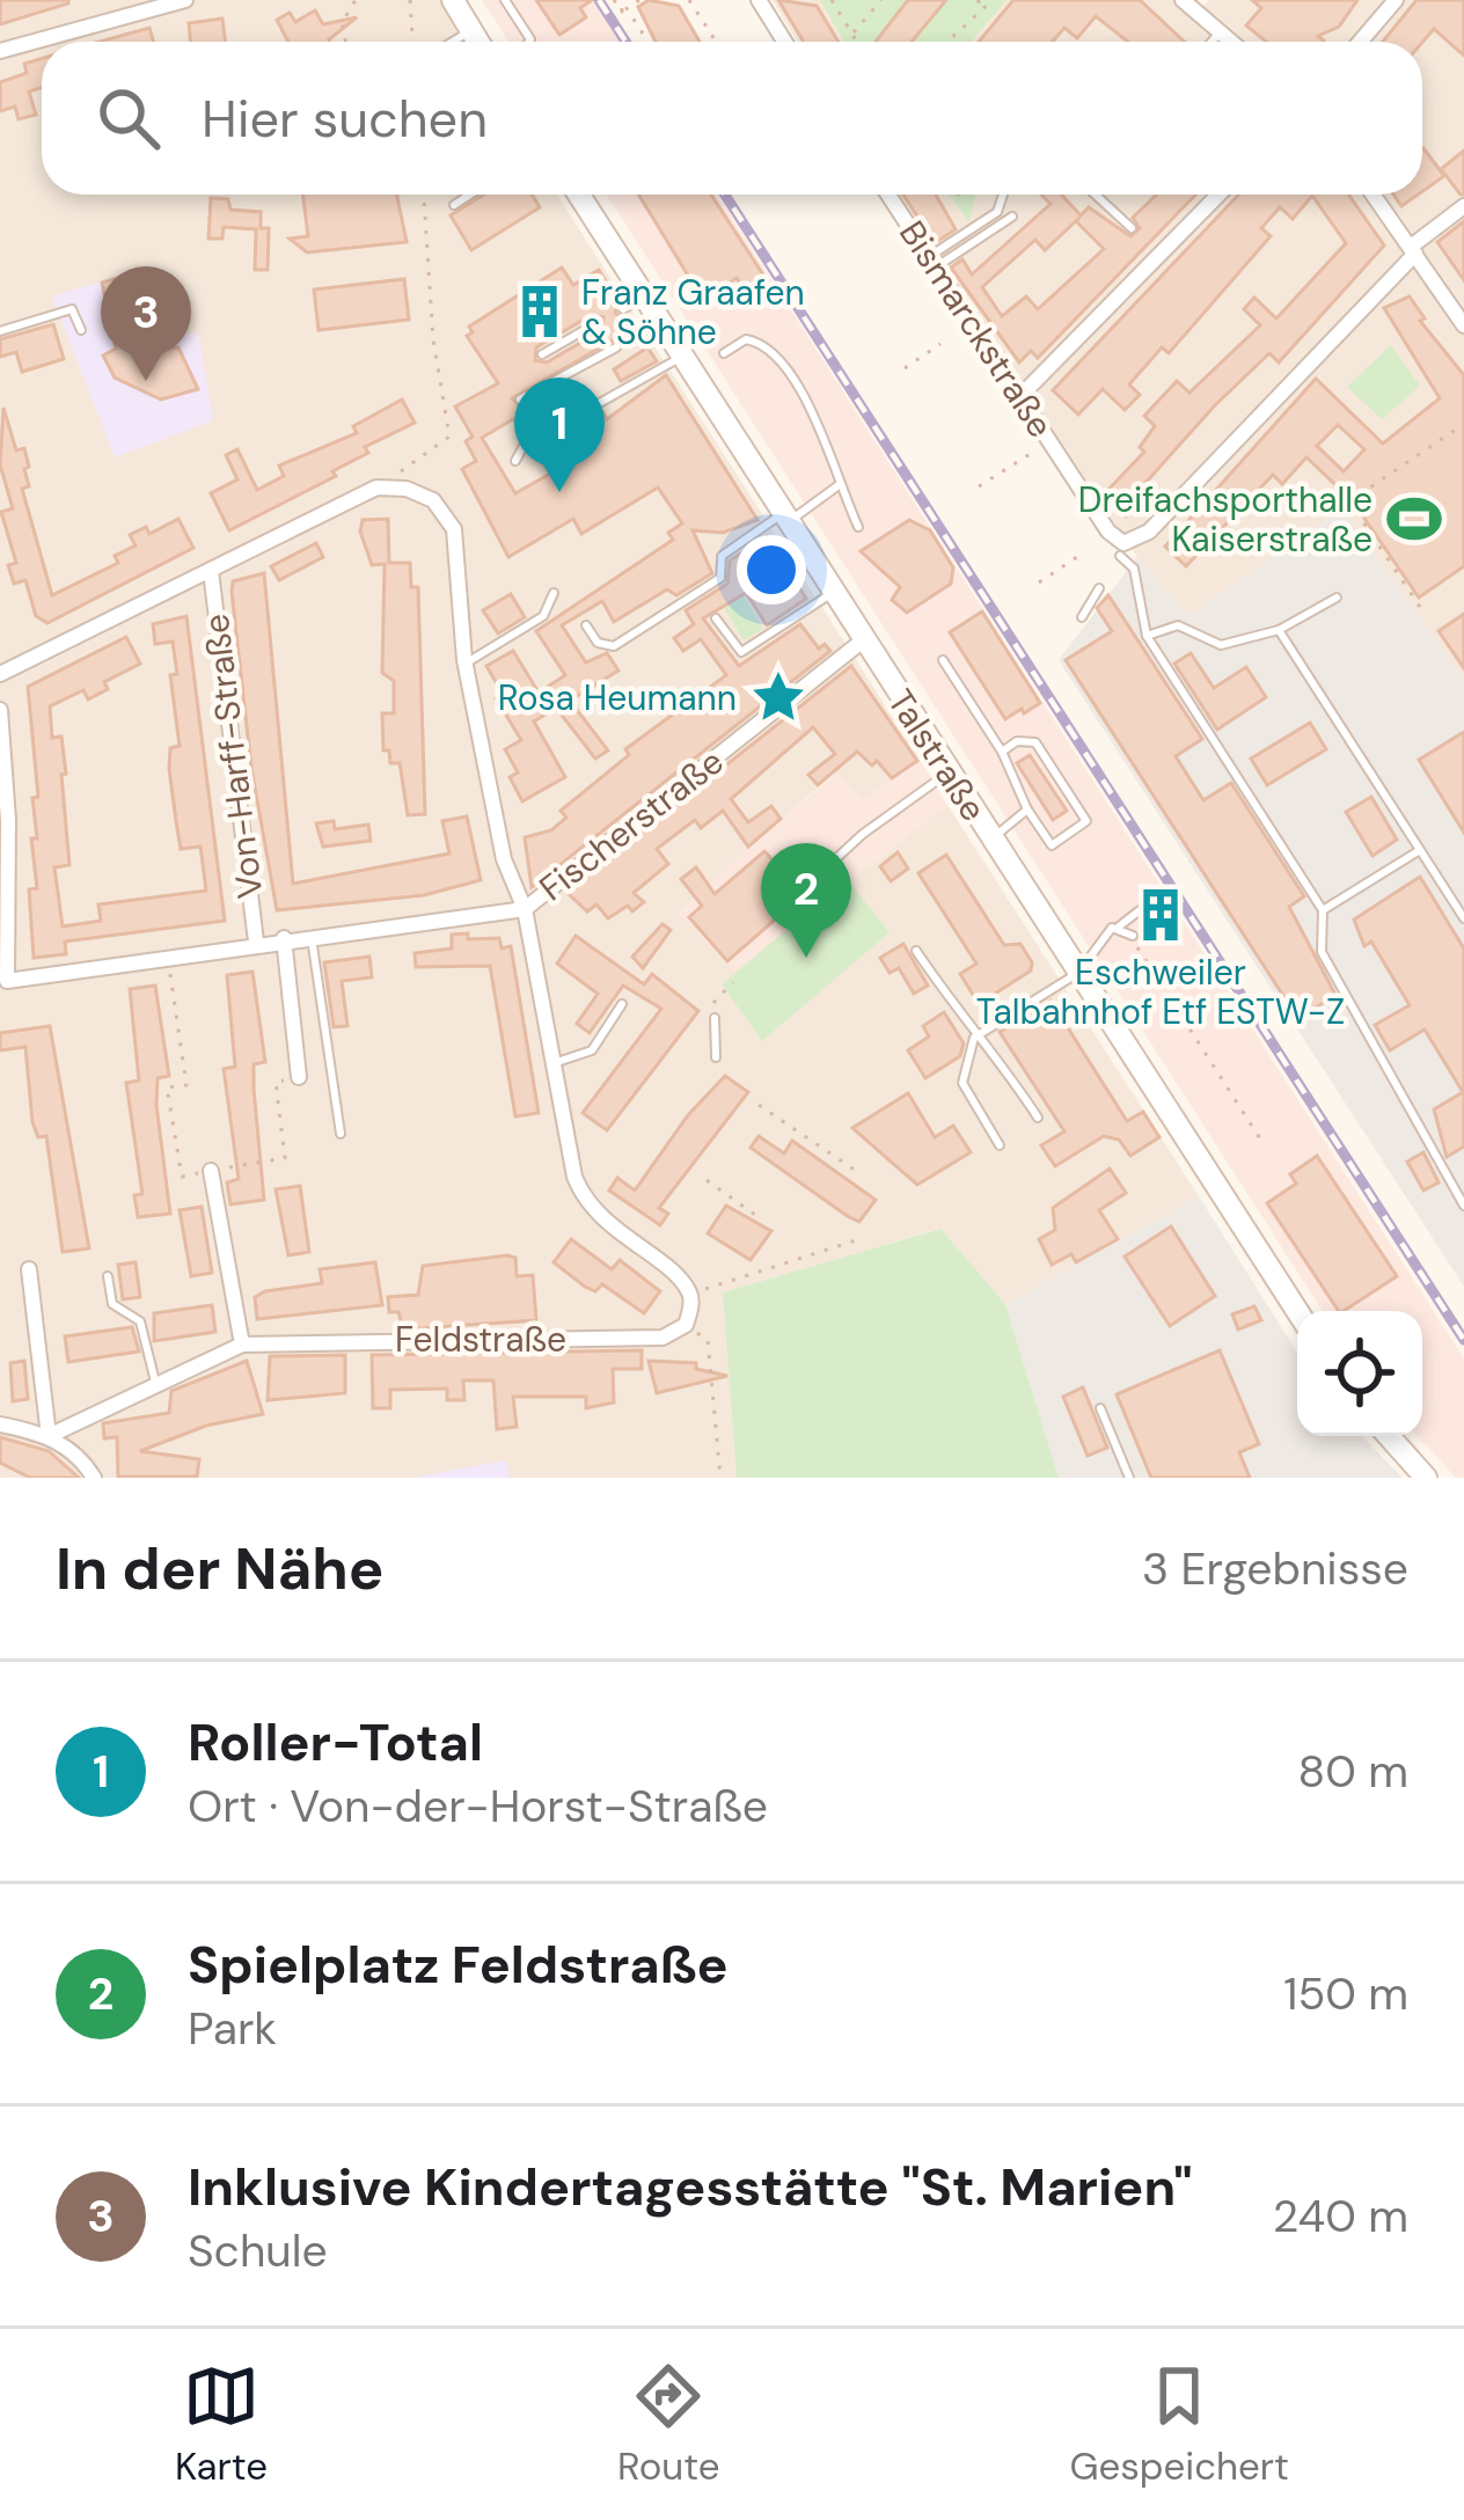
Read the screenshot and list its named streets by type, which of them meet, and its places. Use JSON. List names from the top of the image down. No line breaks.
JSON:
{"streets":{"main road":["Talstraße"],"street":["Bismarckstraße","Von-Harff-Straße","Fischerstraße","Feldstraße"]},"crossings":[["Talstraße","Fischerstraße"],["Von-Harff-Straße","Fischerstraße"]],"places":{"building":["Franz Graafen & Söhne","Eschweiler Talbahnhof Etf ESTW-Z"],"sports":["Dreifachsporthalle Kaiserstraße"],"place":["Rosa Heumann"]},"page":{"search":"Hier suchen","pins":["3","1","2"],"heading":["In der Nähe","3 Ergebnisse"],"list":[{"mark":"1","name":"Roller-Total","note":"Ort · Von-der-Horst-Straße","value":"80 m"},{"mark":"2","name":"Spielplatz Feldstraße","note":"Park","value":"150 m"},{"mark":"3","name":"Inklusive Kindertagesstätte \"St. Marien\"","note":"Schule","value":"240 m"}],"nav":["Karte","Route","Gespeichert"]}}
